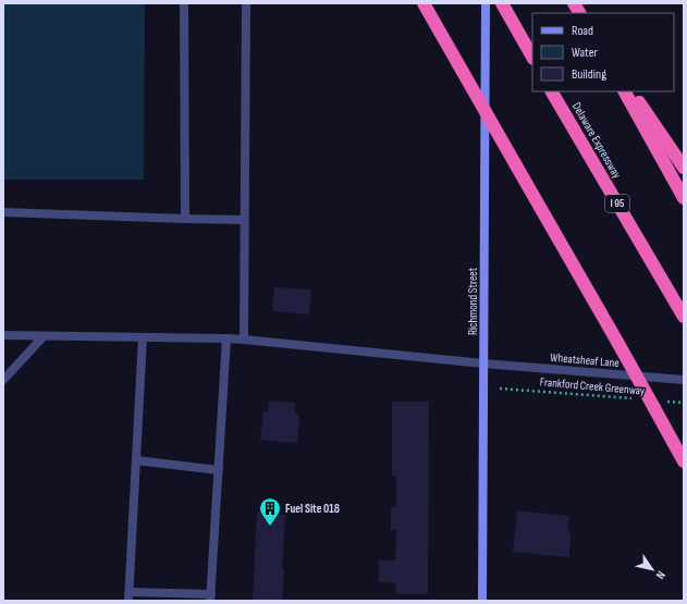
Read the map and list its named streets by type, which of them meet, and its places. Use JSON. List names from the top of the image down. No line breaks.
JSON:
{"streets":{"highway":["Delaware Expressway","I 95"],"main road":["Richmond Street"],"street":["Wheatsheaf Lane"],"path":["Frankford Creek Greenway"]},"crossings":[["Richmond Street","Wheatsheaf Lane"]],"places":{"building":["Fuel Site 018"]},"legend":["Road","Water","Building"],"north":"bottom right"}
